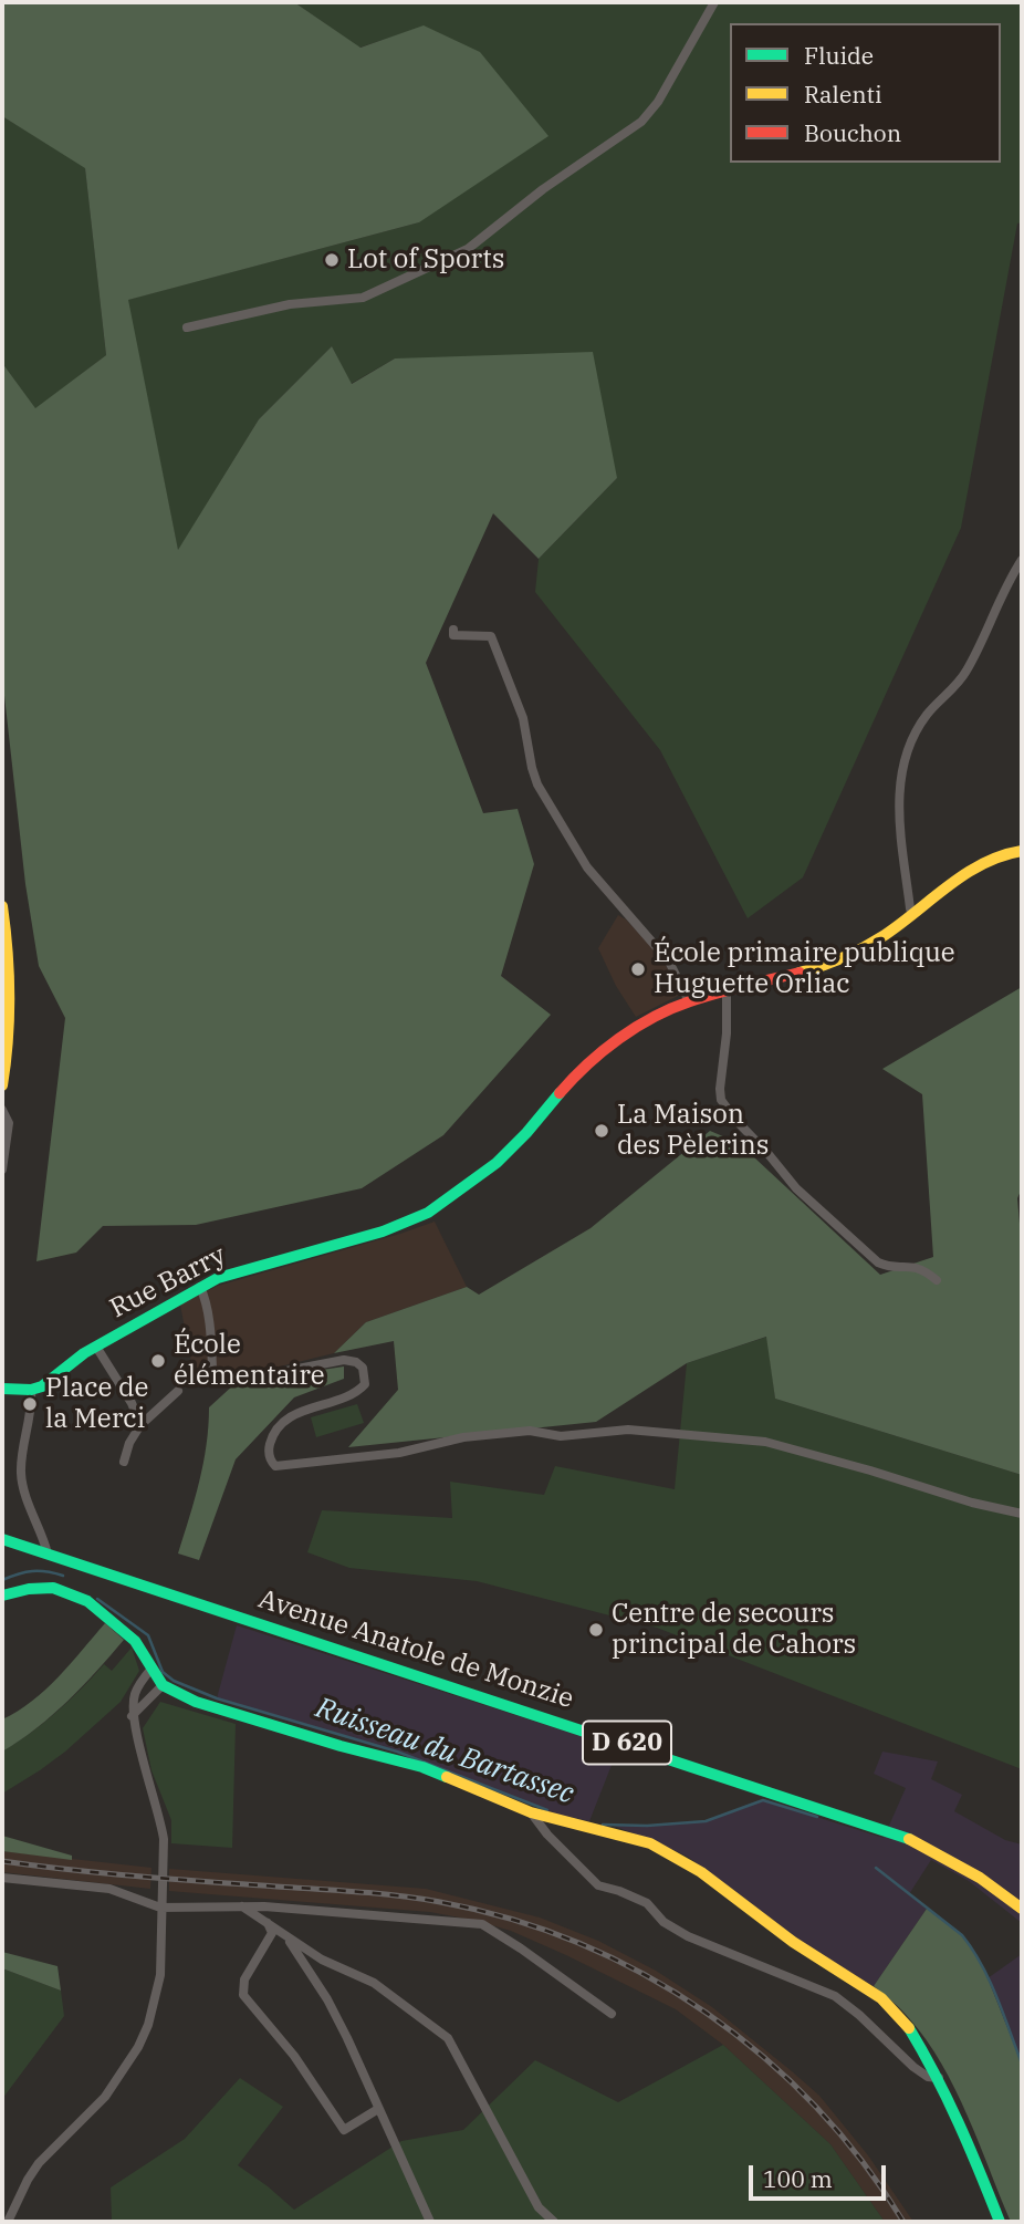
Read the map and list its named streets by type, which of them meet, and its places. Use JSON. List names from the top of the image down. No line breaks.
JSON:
{"streets":{"street":["Rue Barry","Avenue Anatole de Monzie","D 620"]},"water":["Ruisseau du Bartassec"],"places":["Lot of Sports","École primaire publique Huguette Orliac","La Maison des Pèlerins","École élémentaire","Place de la Merci","Centre de secours principal de Cahors"],"legend":["Fluide","Ralenti","Bouchon"],"scale_bar":"100 m"}
